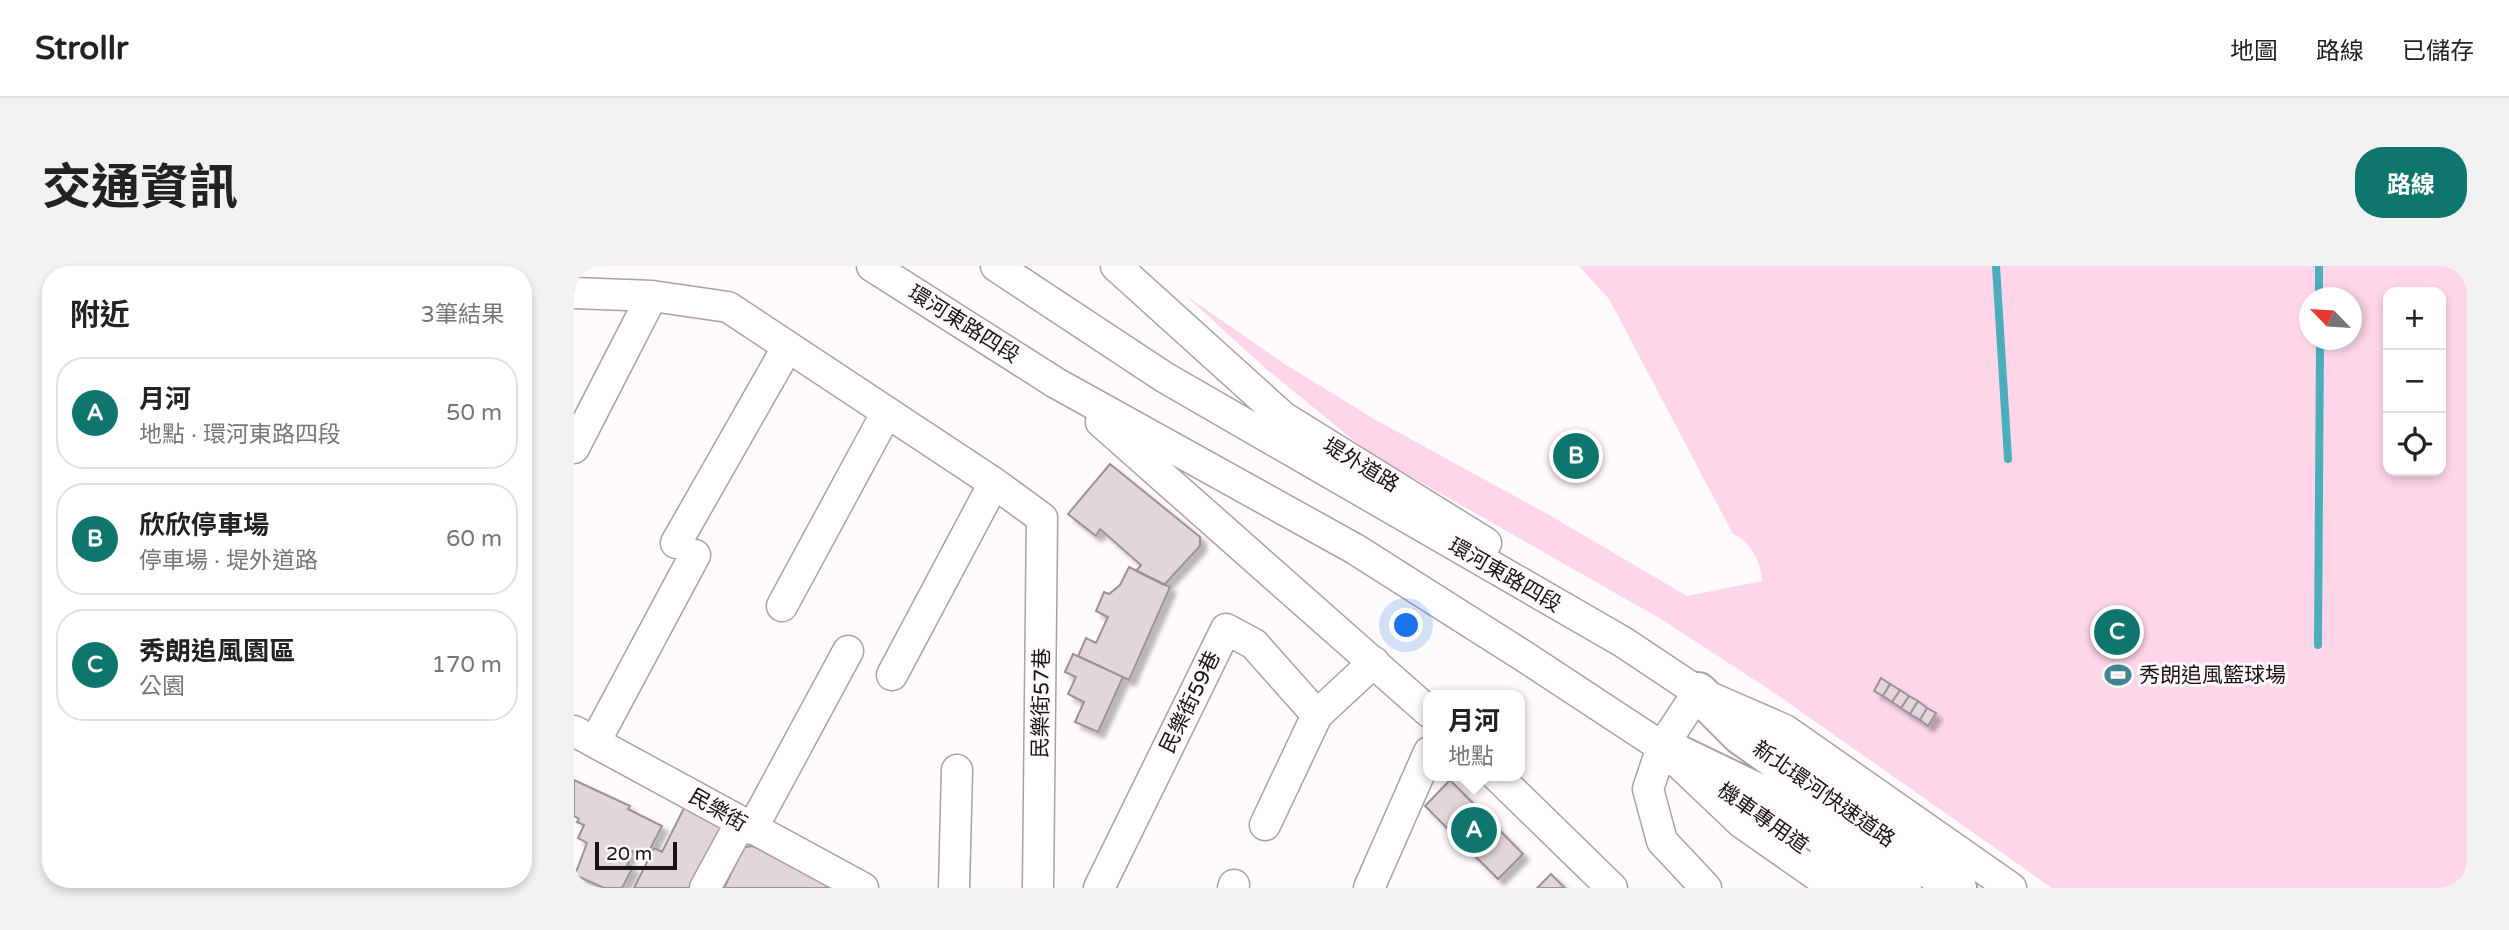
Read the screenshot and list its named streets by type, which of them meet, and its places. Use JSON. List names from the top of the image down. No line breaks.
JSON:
{"streets":{"highway":["新北環河快速道路"],"street":["環河東路四段","堤外道路","民樂街59巷","民樂街57巷","民樂街","機車專用道"]},"crossings":[["環河東路四段","堤外道路"],["環河東路四段","新北環河快速道路"],["環河東路四段","機車專用道"],["新北環河快速道路","機車專用道"]],"places":{"sports":["秀朗追風籃球場"]},"scale_bar":"20 m","north":"top left","page":{"header":"Strollr","nav":["地圖","路線","已儲存"],"title":"交通資訊","buttons":"路線","heading":["附近","3筆結果"],"map_buttons":["+","−"],"list":[{"mark":"A","name":"月河","note":"地點 · 環河東路四段","value":"50 m"},{"mark":"B","name":"欣欣停車場","note":"停車場 · 堤外道路","value":"60 m"},{"mark":"C","name":"秀朗追風園區","note":"公園","value":"170 m"}],"pins":["B","C","A"],"popup":["月河","地點"],"scale":"20 m"}}
